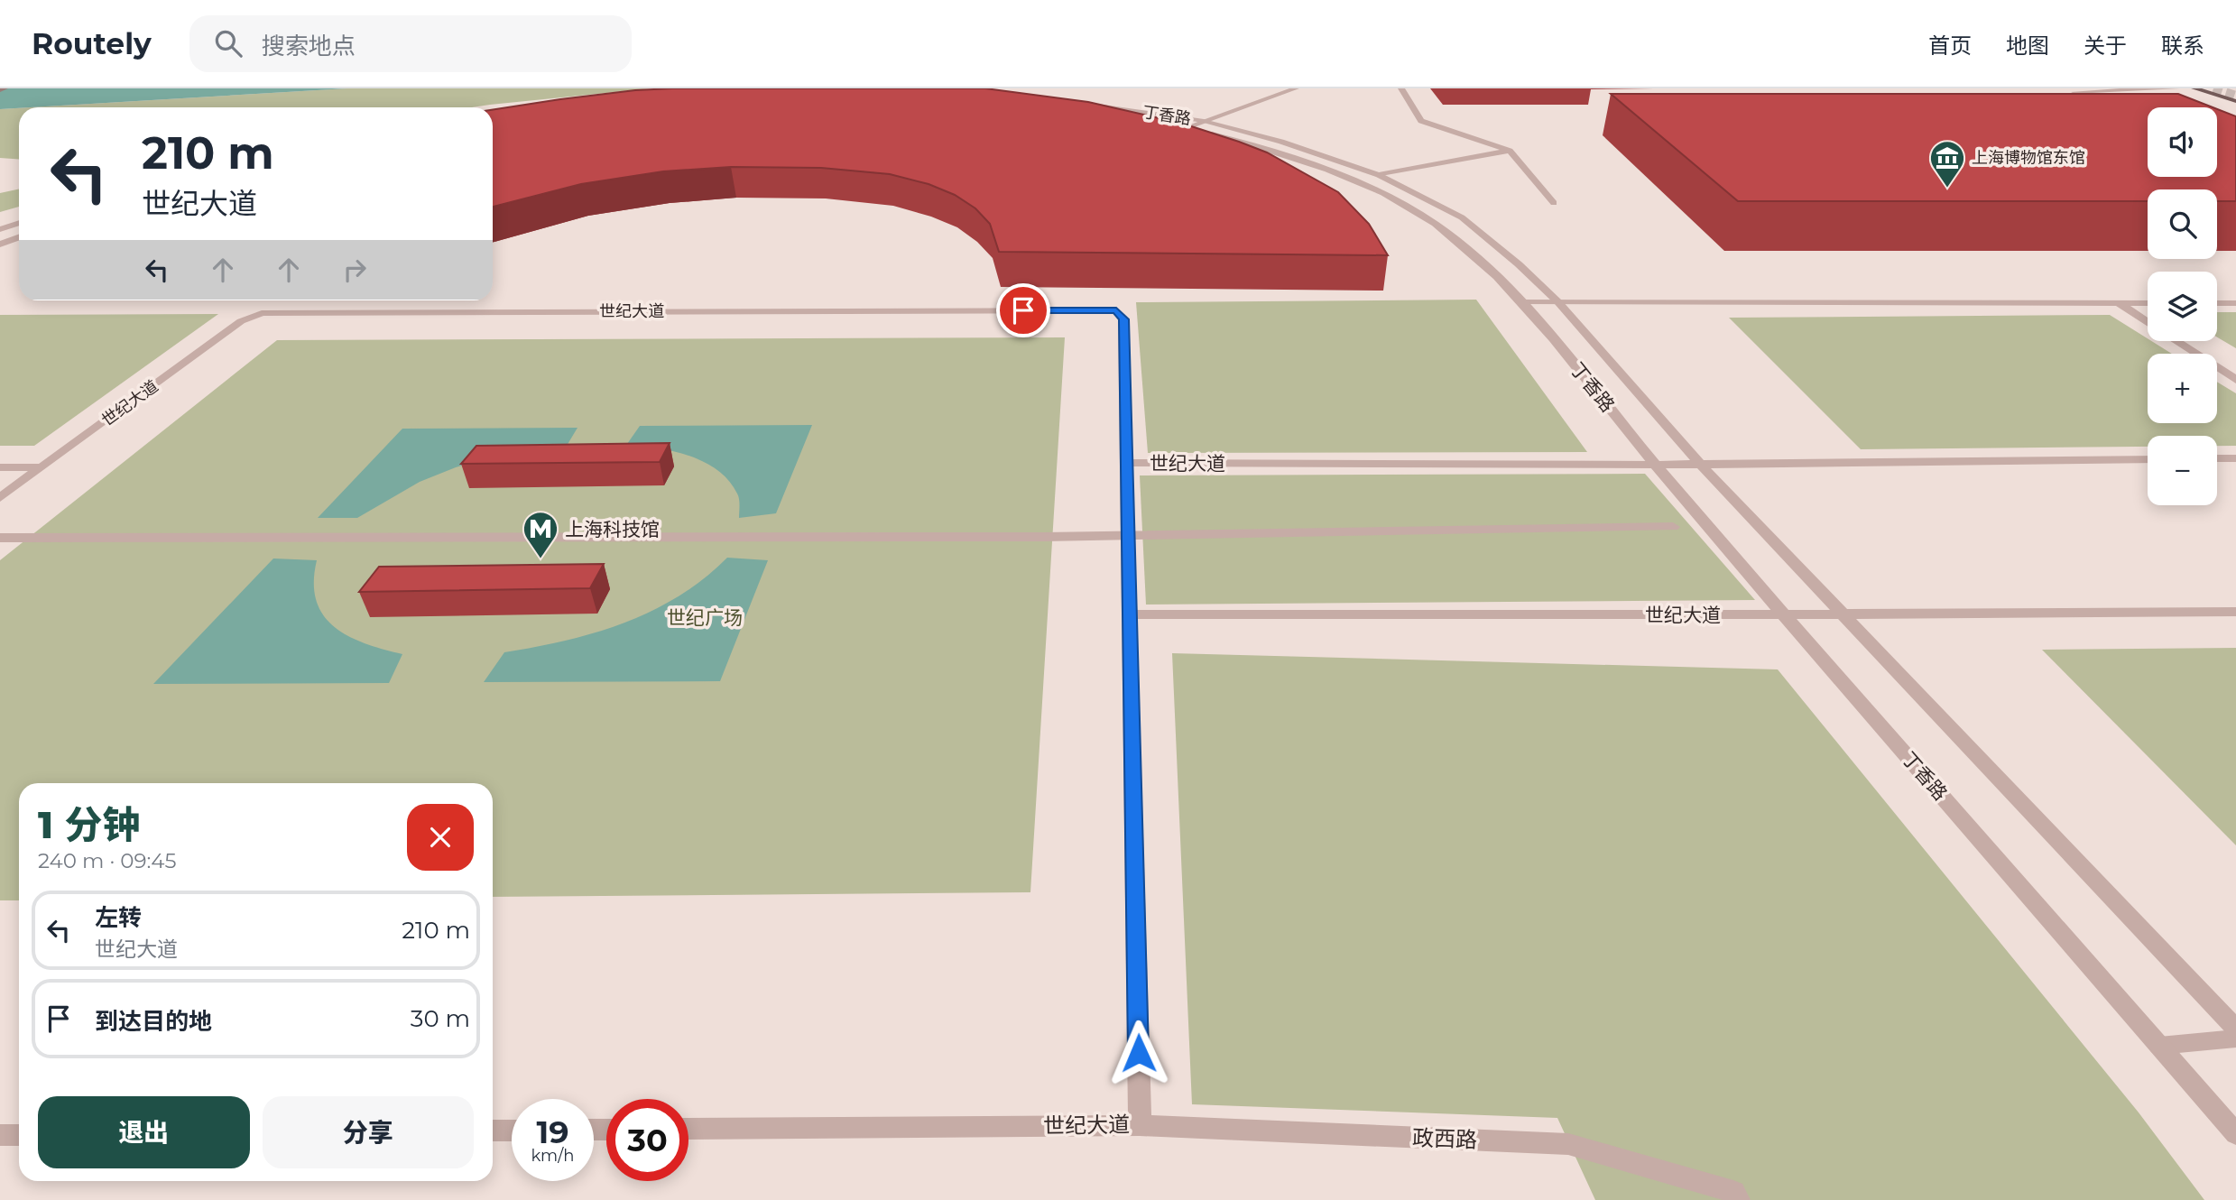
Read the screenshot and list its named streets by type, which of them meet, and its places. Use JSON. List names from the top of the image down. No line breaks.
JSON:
{"streets":{"street":["丁香路","世纪大道","政西路"]},"crossings":[["丁香路","世纪大道"],["世纪大道","政西路"]],"parks":["世纪广场"],"places":{"museum":["上海博物馆东馆"],"metro station":["上海科技馆"]},"page":{"header":"Routely","search":"搜索地点","nav":["首页","地图","关于","联系"],"map_buttons":["+","−"],"turn":["210 m","世纪大道"],"heading":["1 分钟","240 m · 09:45"],"list":[{"name":"左转","note":"世纪大道","value":"210 m"},{"name":"到达目的地","value":"30 m"}],"buttons":["退出","分享"],"speed":"19 km/h","limit":"30"}}
